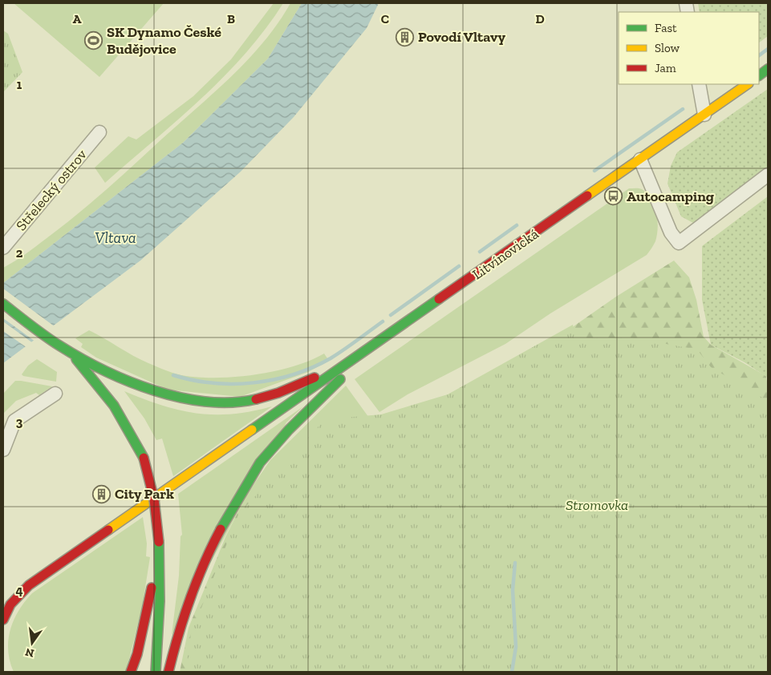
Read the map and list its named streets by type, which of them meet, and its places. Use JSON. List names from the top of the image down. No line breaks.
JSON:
{"streets":{"main road":["Litvínovická"],"street":["Střelecký ostrov"]},"water":["Vltava"],"parks":["Stromovka"],"places":{"building":["Povodí Vltavy","City Park"],"sports":["SK Dynamo České Budějovice"],"bus stop":["Autocamping"]},"legend":["Fast","Slow","Jam"],"north":"bottom","grid":{"columns":["A","B","C","D"],"rows":["1","2","3","4"]}}
